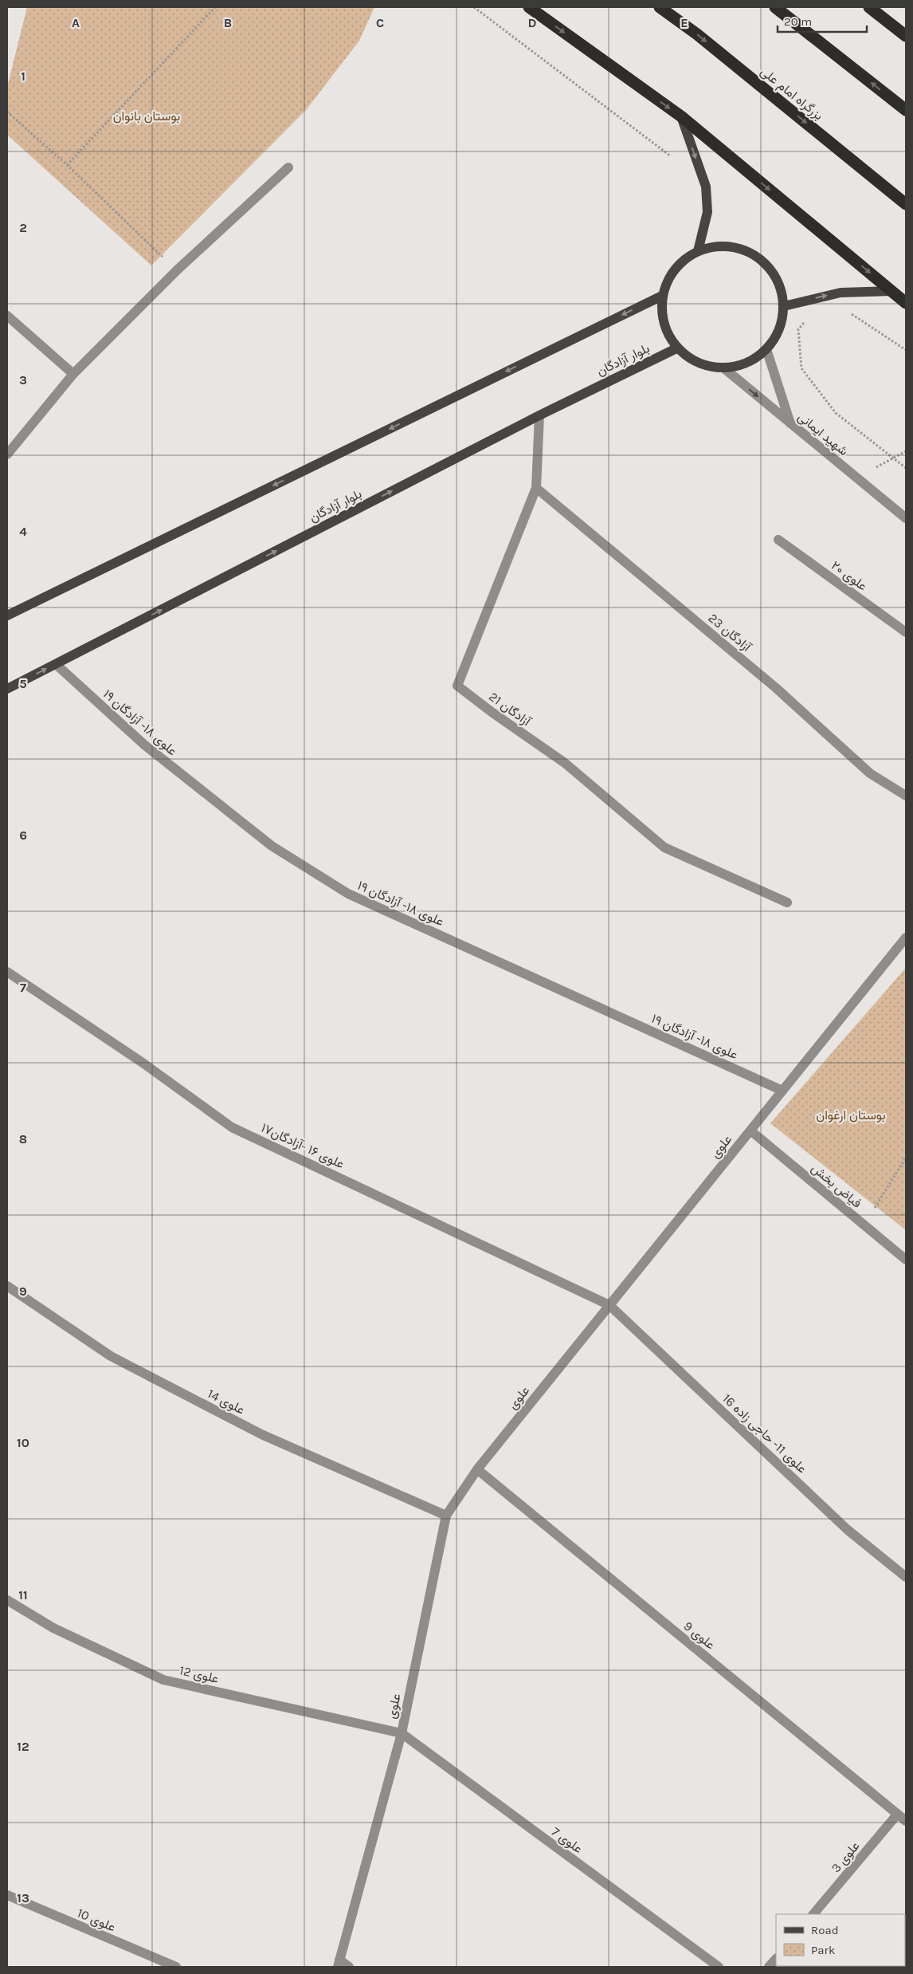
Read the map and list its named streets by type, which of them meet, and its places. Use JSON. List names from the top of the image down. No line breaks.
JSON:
{"streets":{"highway":["بزرگراه امام علی"],"main road":["بلوار آزادگان"],"street":["شهید ایمانی","علوی ۲۰","آزادگان 23","آزادگان 21","علوی ۱٨- آزادگان ۱۹","علوی ۱۶ -آزادگان۱۷","علوی","فیاض بخش","علوی 14","علوی 11- حاجی زاده 16","علوی 9","علوی 12","علوی 7","علوی 3","علوی 10"]},"crossings":[["بلوار آزادگان","شهید ایمانی"],["بلوار آزادگان","آزادگان 21"],["بلوار آزادگان","علوی ۱٨- آزادگان ۱۹"],["آزادگان 23","آزادگان 21"],["علوی ۱٨- آزادگان ۱۹","علوی"],["علوی ۱۶ -آزادگان۱۷","علوی"],["علوی ۱۶ -آزادگان۱۷","علوی 11- حاجی زاده 16"],["علوی","فیاض بخش"],["علوی","علوی 14"],["علوی","علوی 11- حاجی زاده 16"],["علوی","علوی 9"],["علوی","علوی 12"],["علوی","علوی 7"],["علوی 9","علوی 3"],["علوی 12","علوی 7"]],"one_way":["شهید ایمانی"],"parks":["بوستان بانوان","بوستان ارغوان"],"legend":["Road","Park"],"scale_bar":"20 m","grid":{"columns":["A","B","C","D","E"],"rows":["1","2","3","4","5","6","7","8","9","10","11","12","13"]}}
